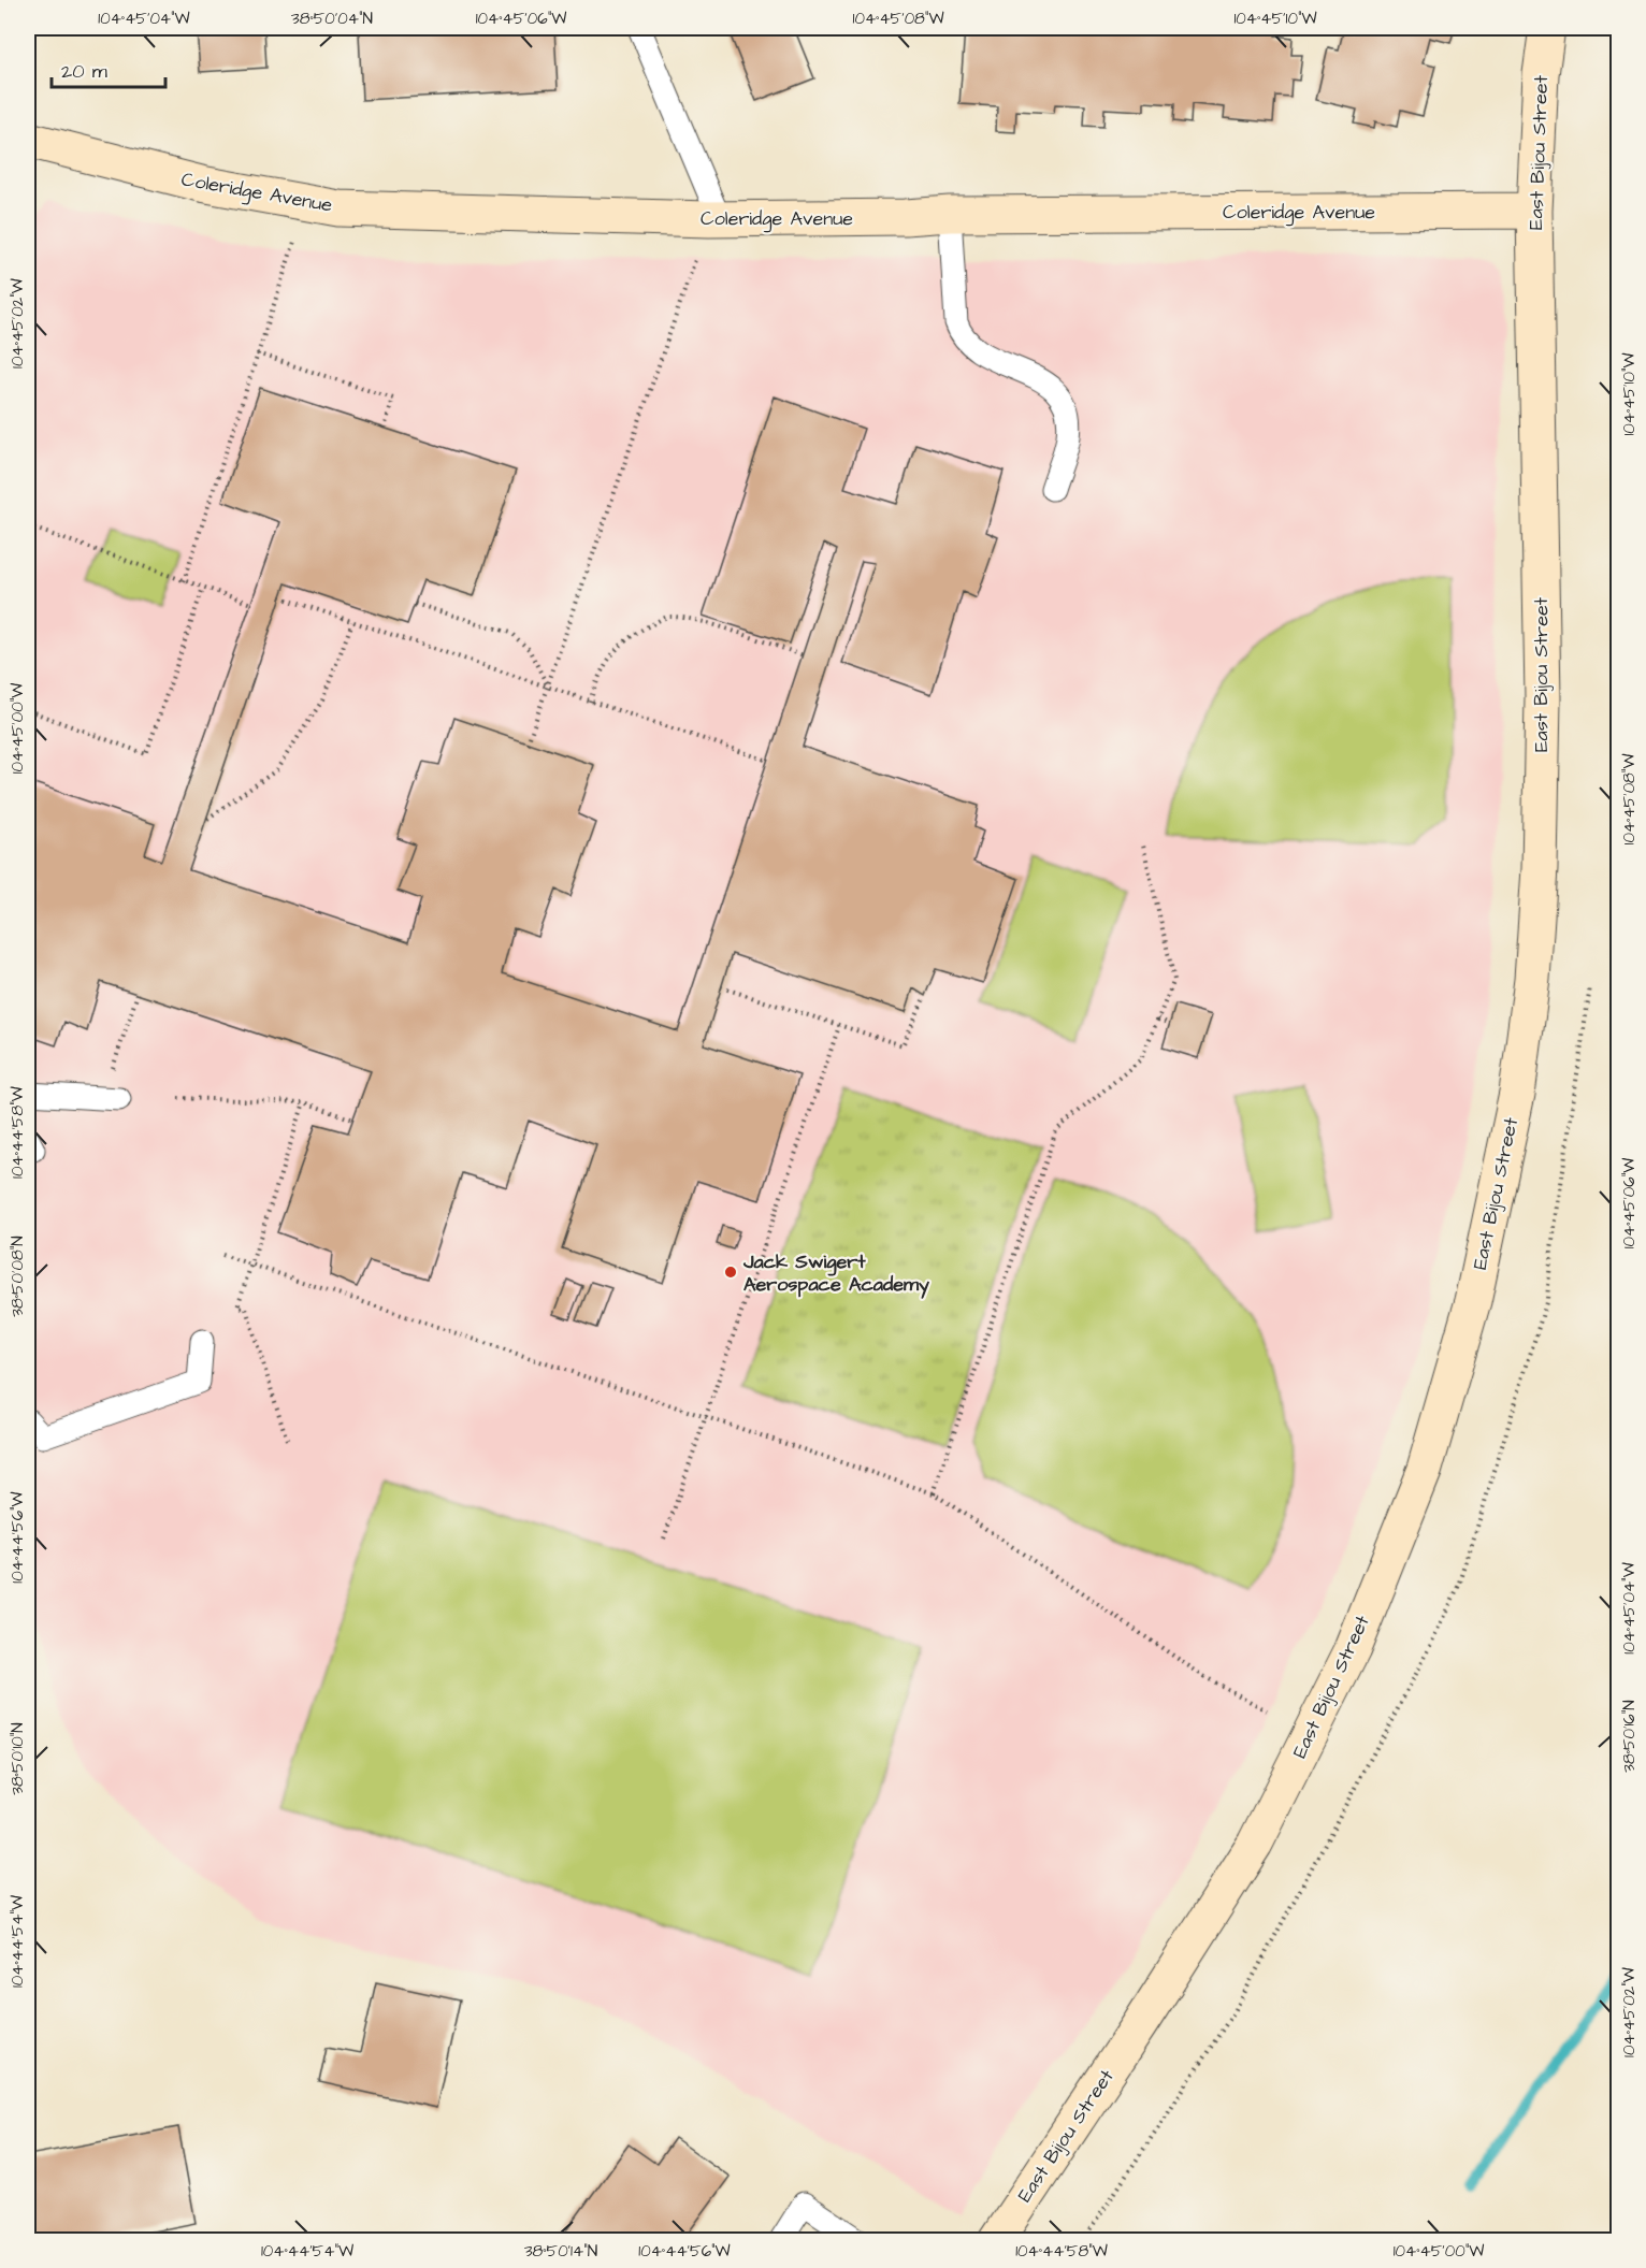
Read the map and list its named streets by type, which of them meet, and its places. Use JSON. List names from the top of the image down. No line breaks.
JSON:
{"streets":{"street":["East Bijou Street","Coleridge Avenue"]},"crossings":[["East Bijou Street","Coleridge Avenue"]],"places":["Jack Swigert Aerospace Academy"],"scale_bar":"20 m","coordinates":["104°45'04\"W","38°50'04\"N","104°45'06\"W","104°45'08\"W","104°45'10\"W","104°45'02\"W","104°45'00\"W","104°44'58\"W","38°50'08\"N","104°44'56\"W","38°50'16\"N","38°50'10\"N","104°44'54\"W","38°50'14\"N"]}
